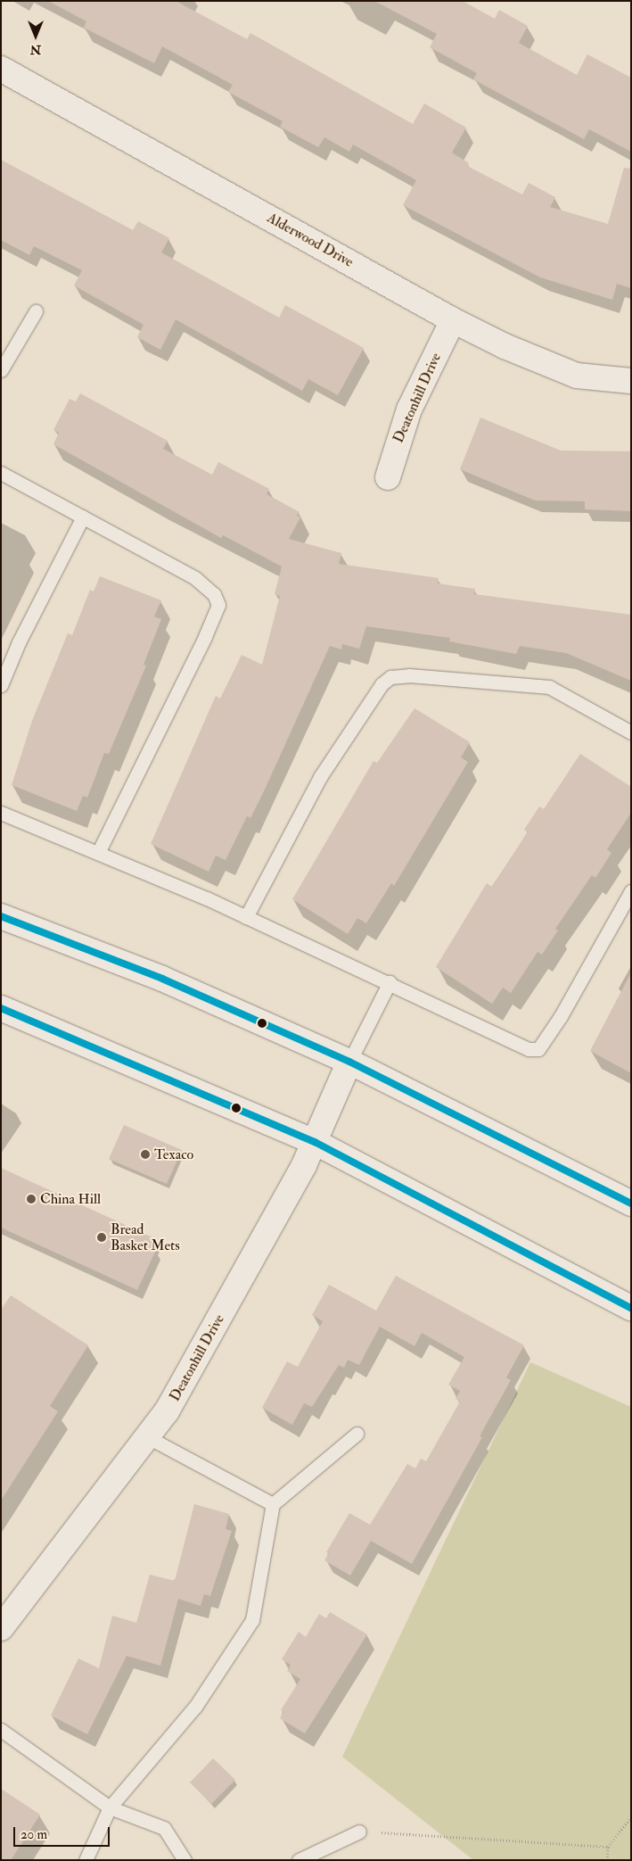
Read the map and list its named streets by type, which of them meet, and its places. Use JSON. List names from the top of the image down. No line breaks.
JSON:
{"streets":{"street":["Alderwood Drive","Deatonhill Drive"]},"crossings":[["Alderwood Drive","Deatonhill Drive"]],"places":["Texaco","China Hill","Bread Basket Mets"],"scale_bar":"20 m","north":"bottom"}
